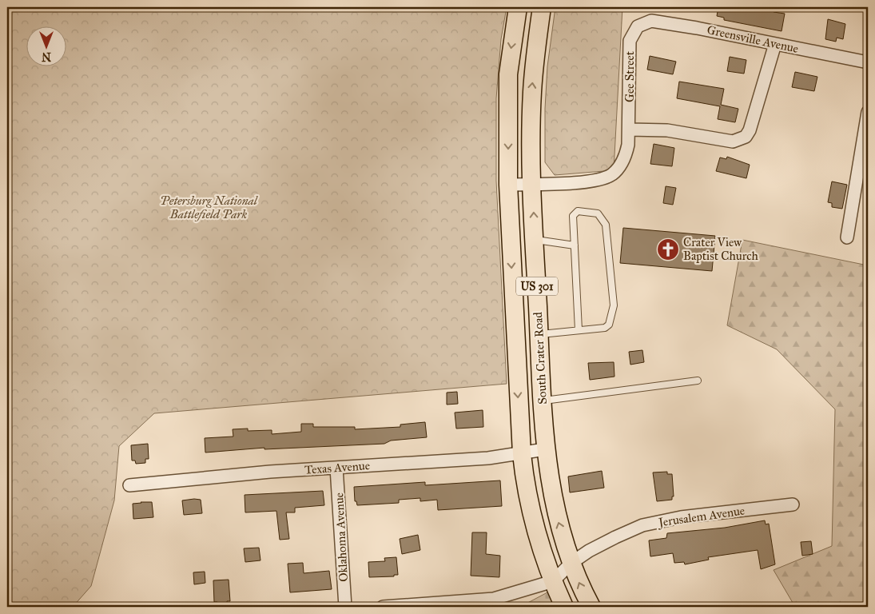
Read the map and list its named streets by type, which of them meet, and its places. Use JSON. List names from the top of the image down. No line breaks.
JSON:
{"streets":{"main road":["US 301","South Crater Road"],"street":["Greensville Avenue","Gee Street","Texas Avenue","Jerusalem Avenue","Oklahoma Avenue"]},"crossings":[["Greensville Avenue","Gee Street"],["Gee Street","South Crater Road"],["South Crater Road","Texas Avenue"],["South Crater Road","Jerusalem Avenue"],["Texas Avenue","Oklahoma Avenue"]],"parks":["Petersburg National Battlefield Park"],"places":{"church":["Crater View Baptist Church"]},"north":"bottom"}
